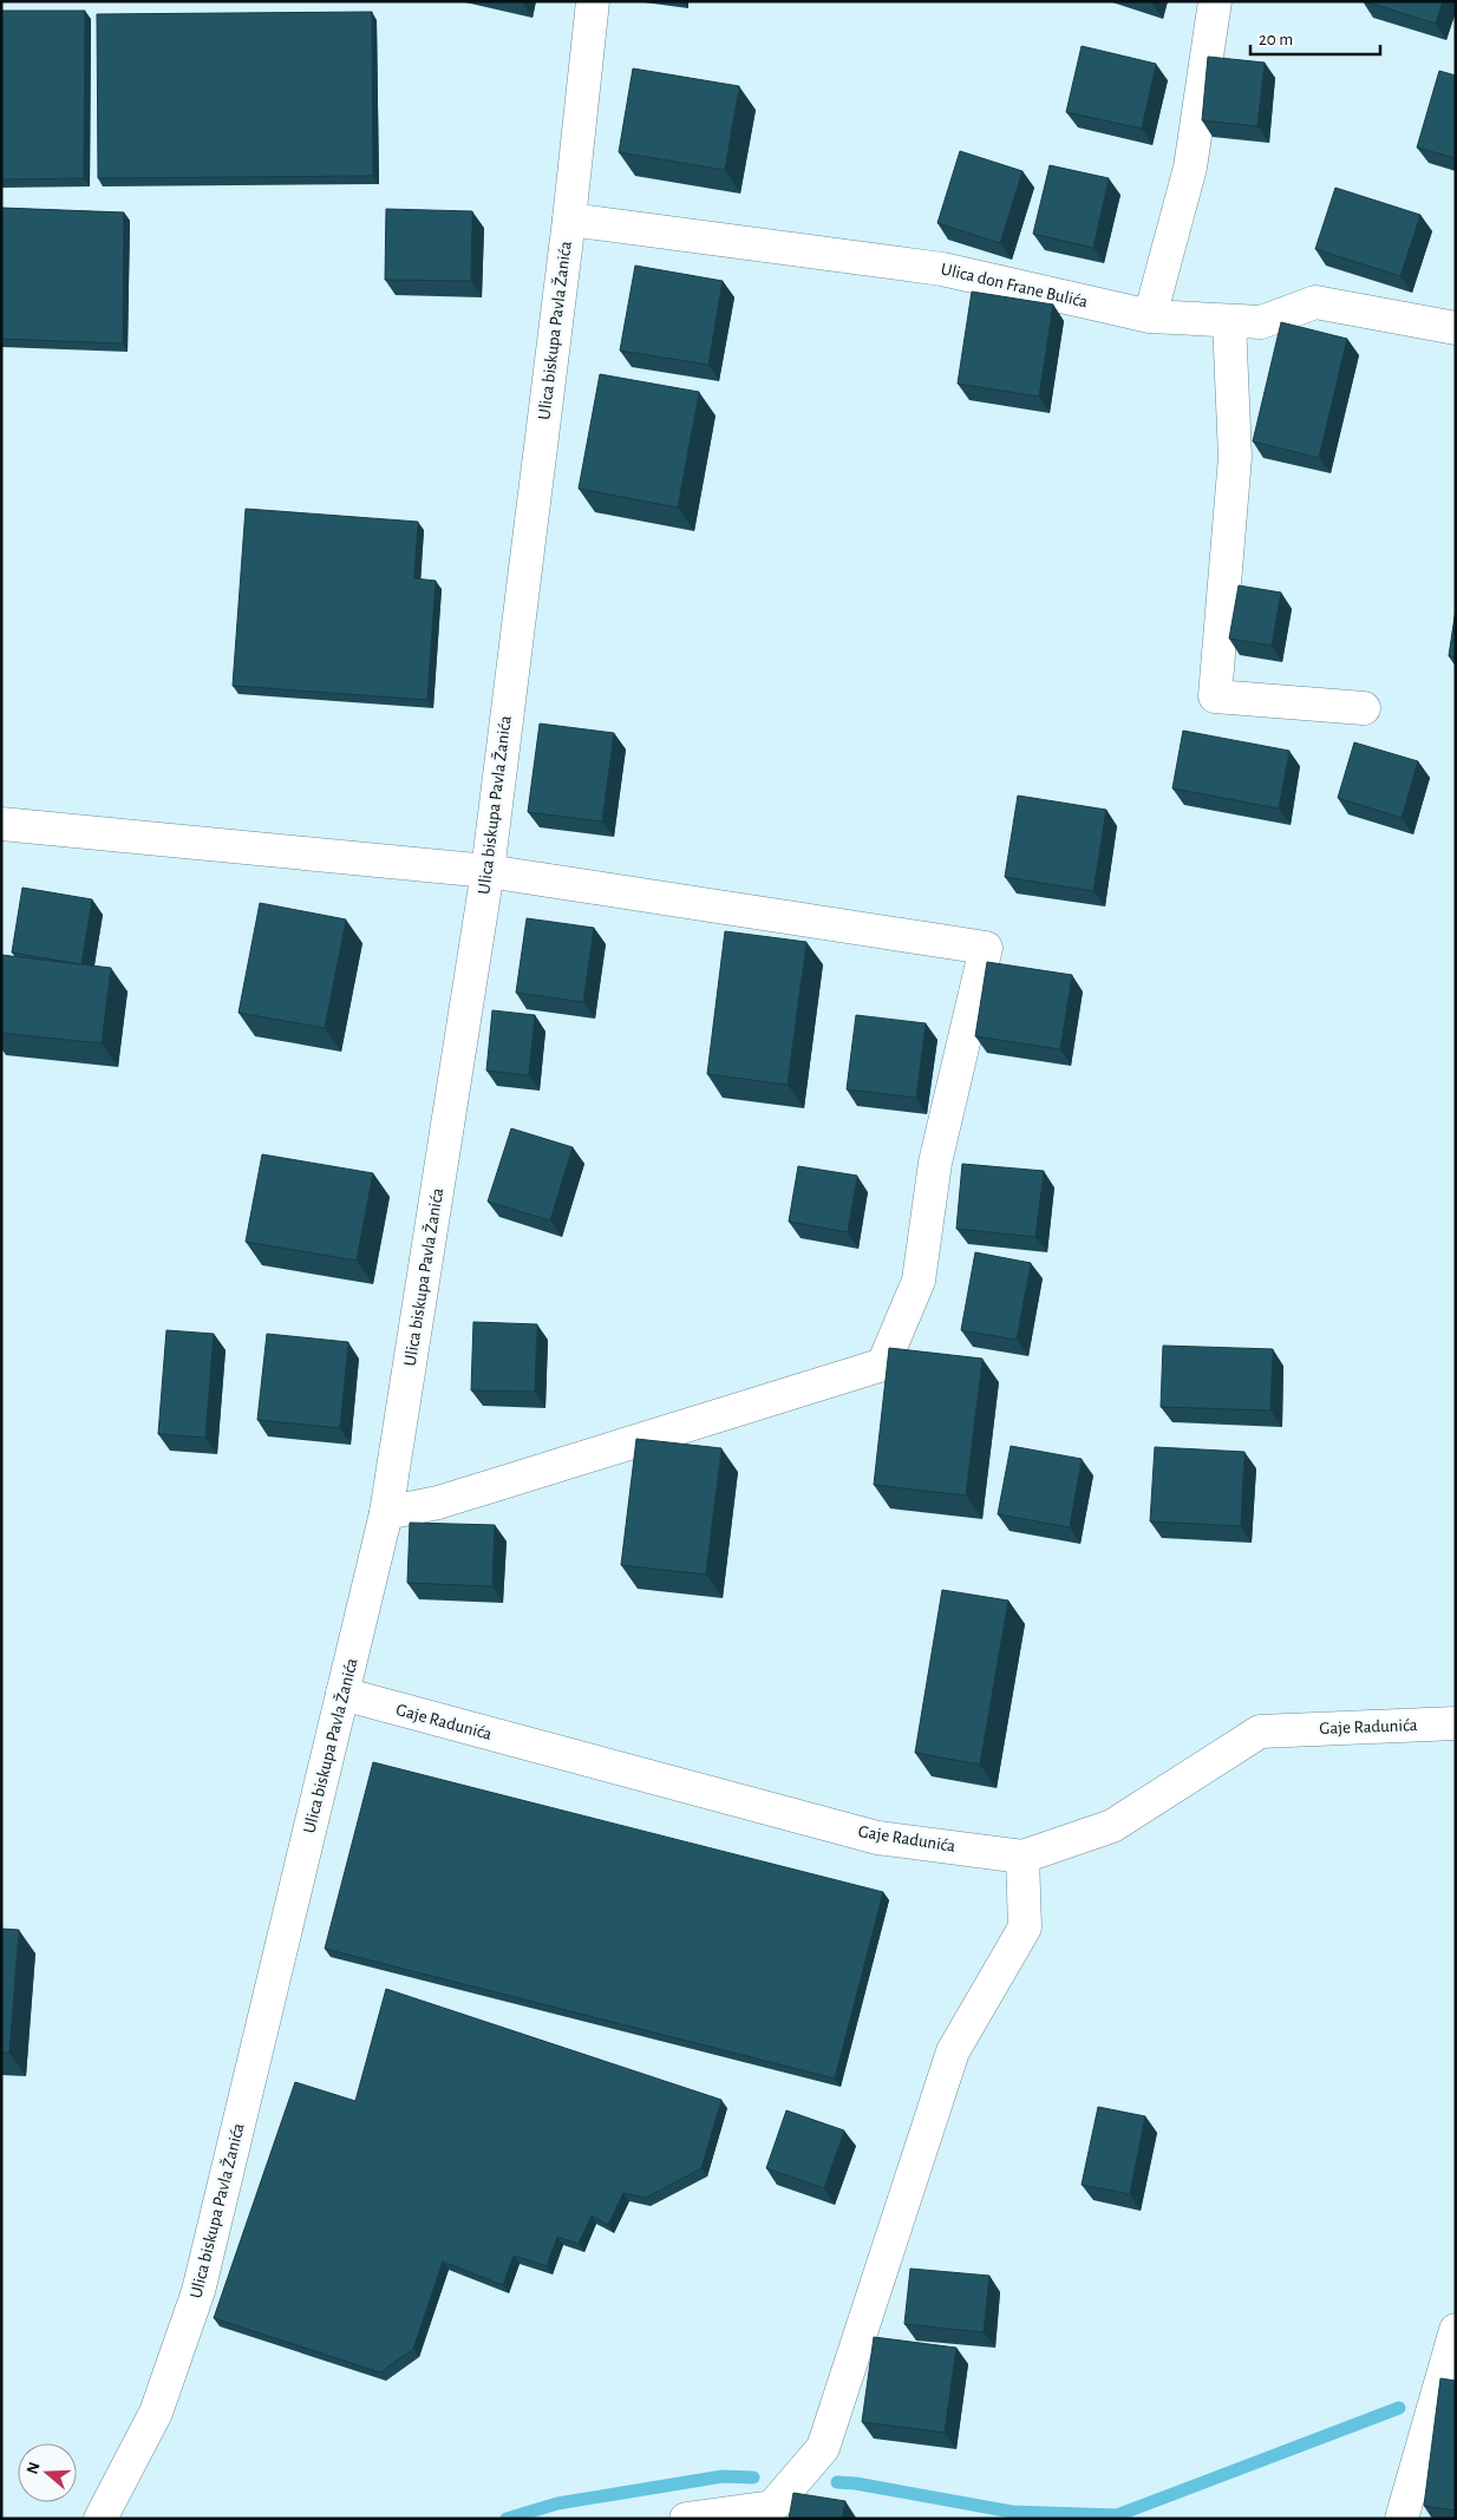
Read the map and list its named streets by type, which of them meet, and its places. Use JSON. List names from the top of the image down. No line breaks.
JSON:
{"streets":{"street":["Ulica don Frane Bulića","Ulica biskupa Pavla Žanića","Gaje Radunića"]},"crossings":[["Ulica don Frane Bulića","Ulica biskupa Pavla Žanića"],["Ulica biskupa Pavla Žanića","Gaje Radunića"]],"scale_bar":"20 m","north":"left"}
